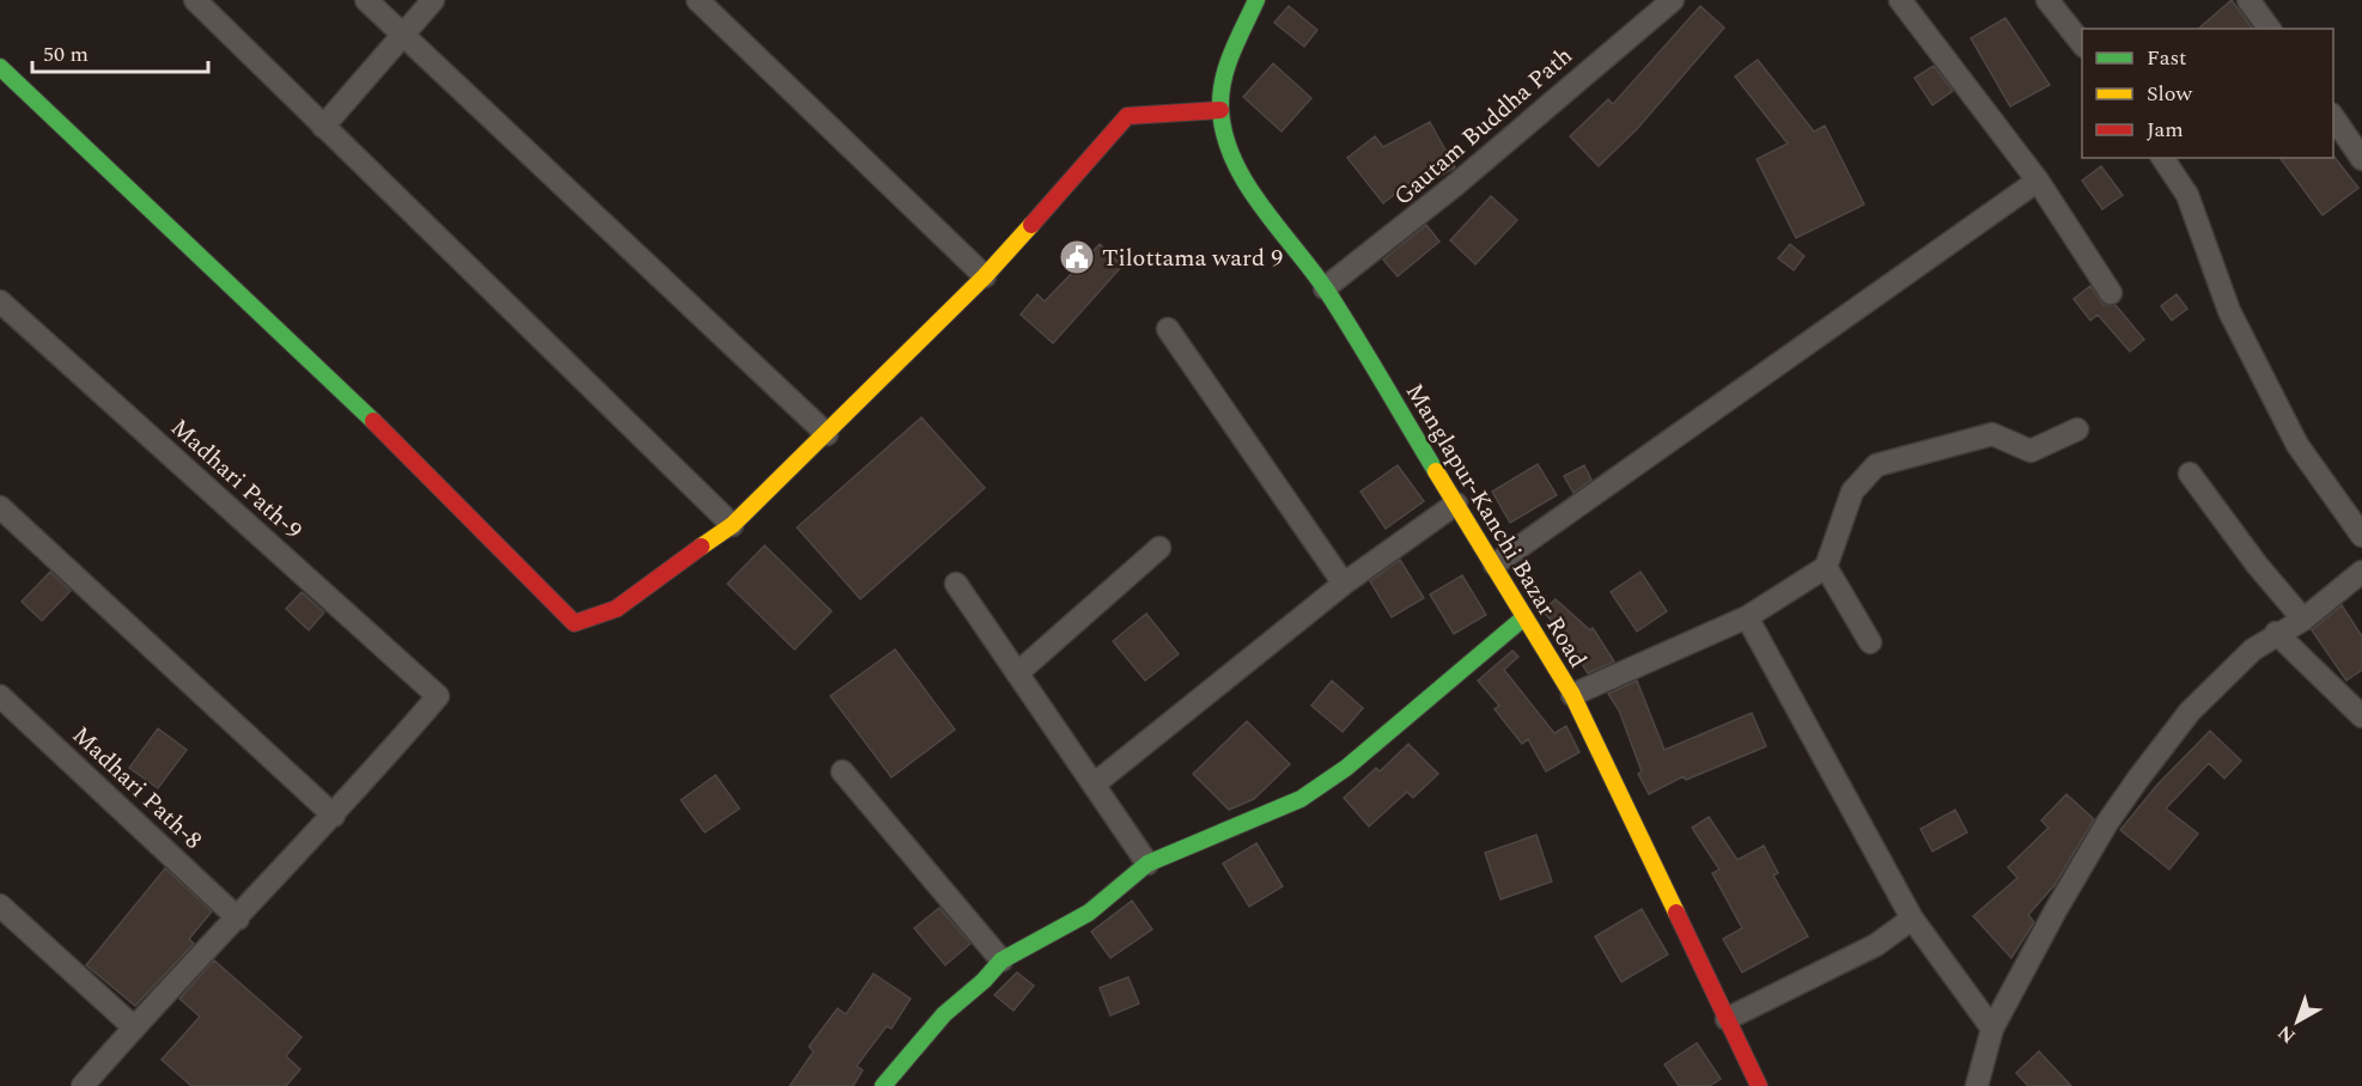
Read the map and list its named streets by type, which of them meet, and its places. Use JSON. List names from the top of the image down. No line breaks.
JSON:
{"streets":{"street":["Gautam Buddha Path","Madhari Path-9","Manglapur-Kanchi Bazar Road","Madhari Path-8"]},"crossings":[["Gautam Buddha Path","Manglapur-Kanchi Bazar Road"]],"places":{"public building":["Tilottama ward 9"]},"legend":["Fast","Slow","Jam"],"scale_bar":"50 m","north":"bottom left"}
